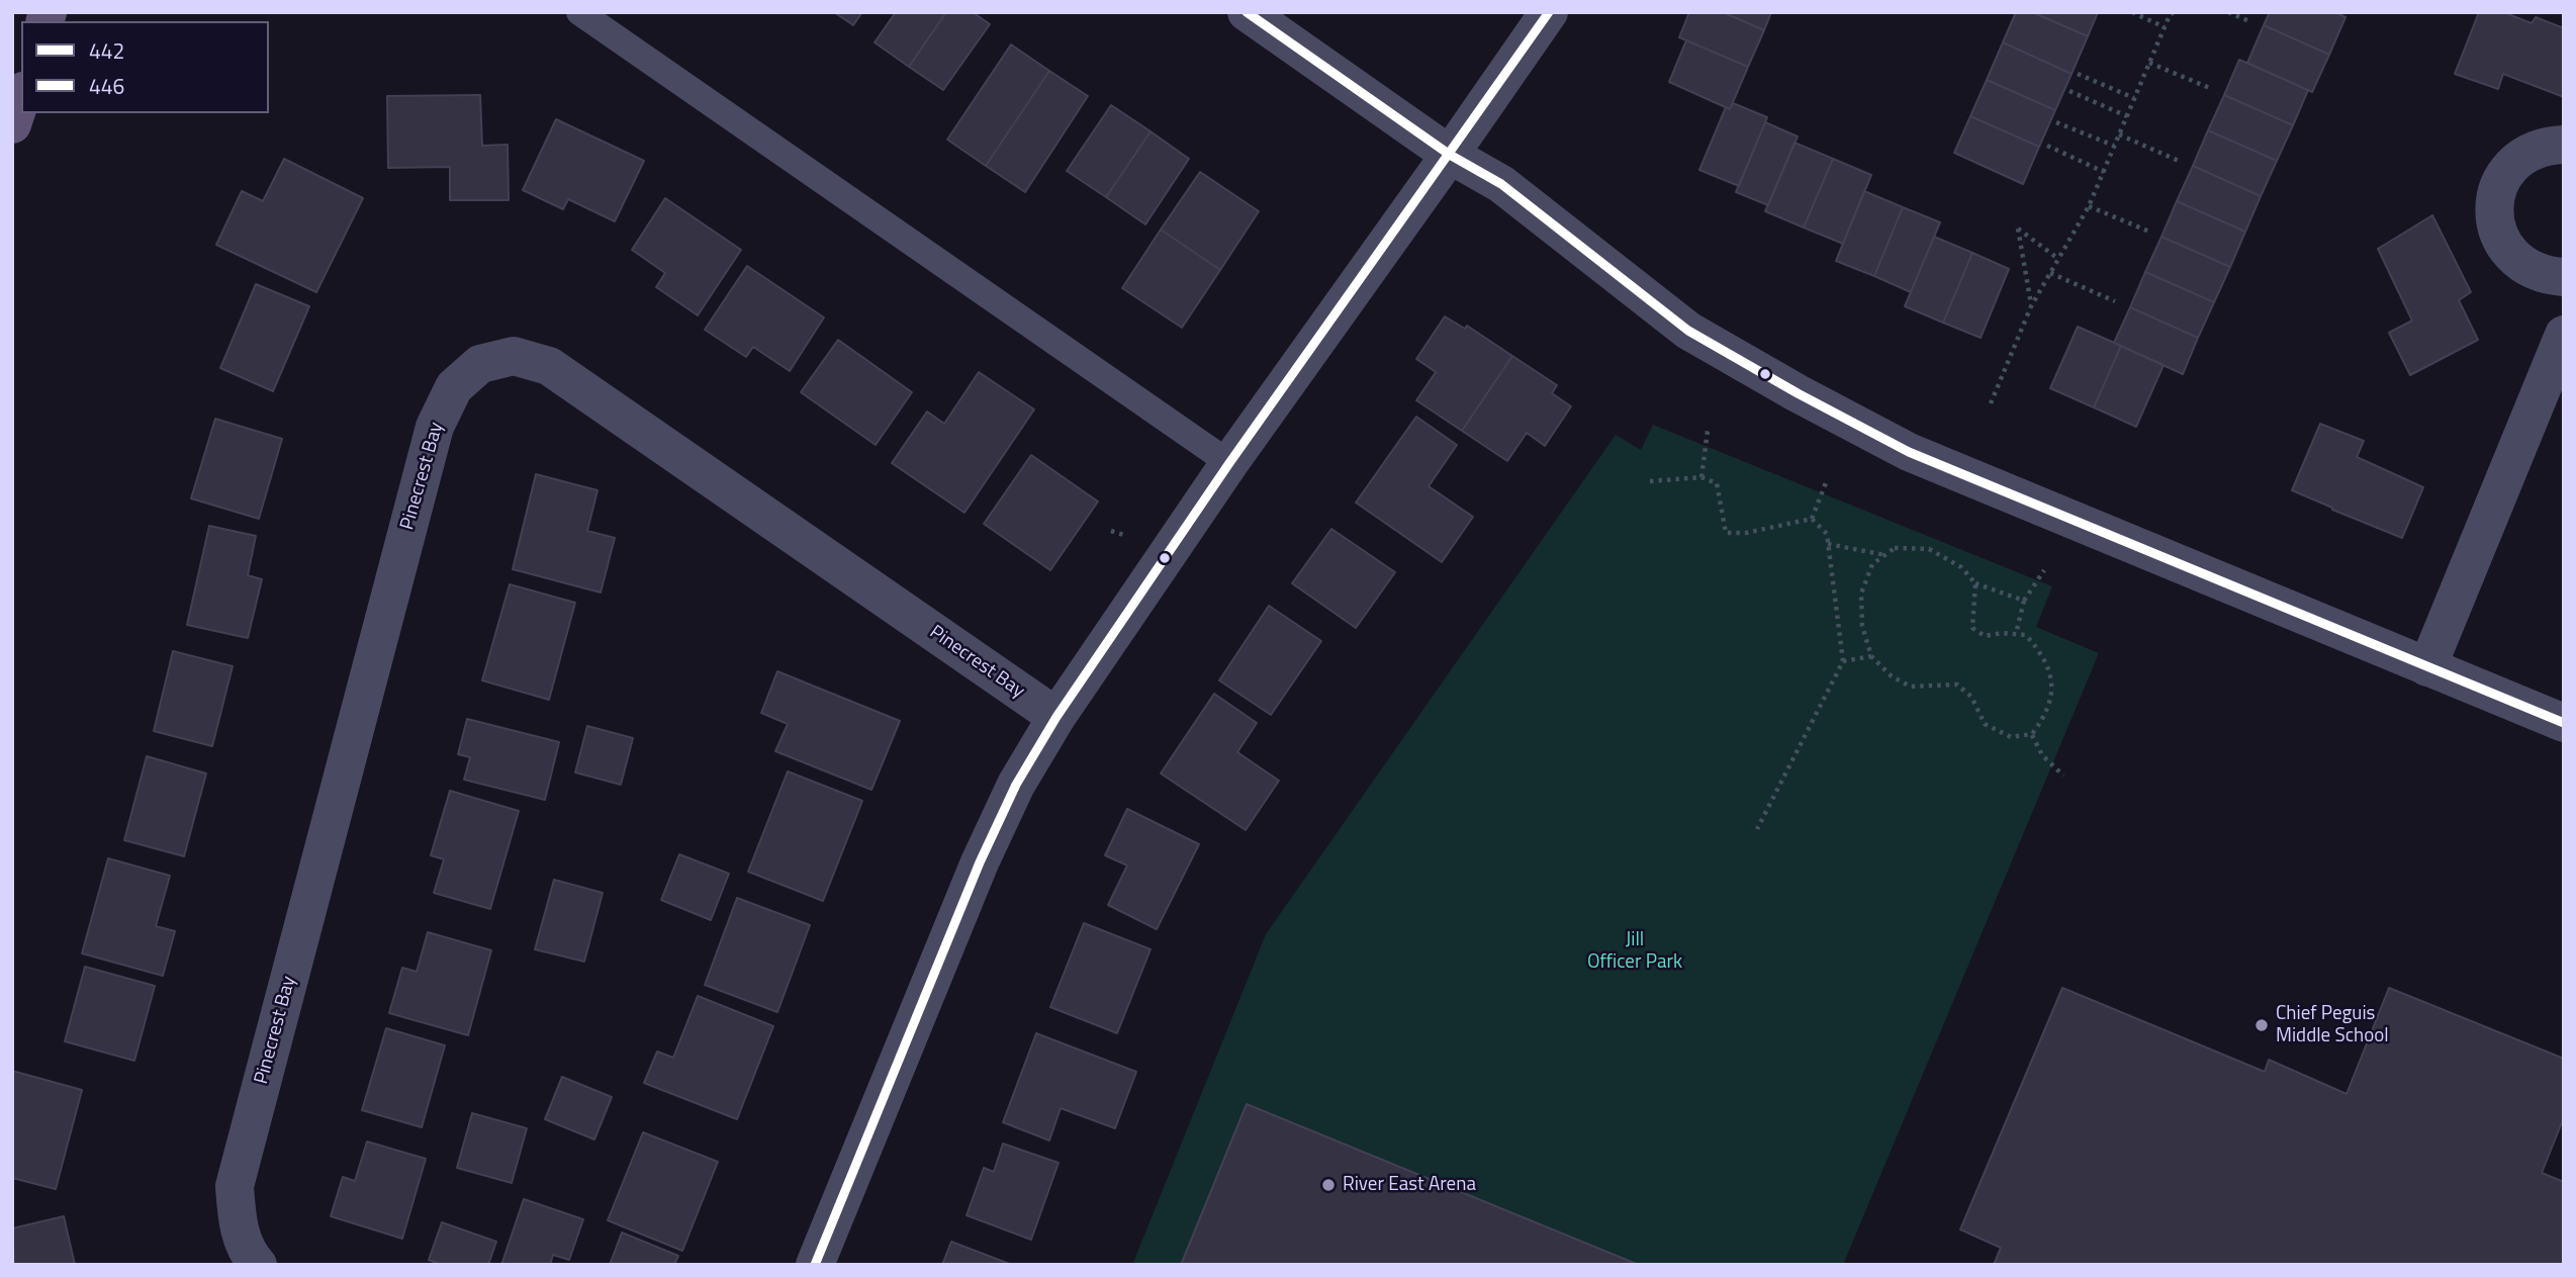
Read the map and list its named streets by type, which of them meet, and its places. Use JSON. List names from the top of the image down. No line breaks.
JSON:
{"streets":{"street":["Pinecrest Bay"]},"parks":["Jill Officer Park"],"places":["Chief Peguis Middle School","River East Arena"],"lines":["transit line 442","transit line 446"],"legend":["442","446"]}
